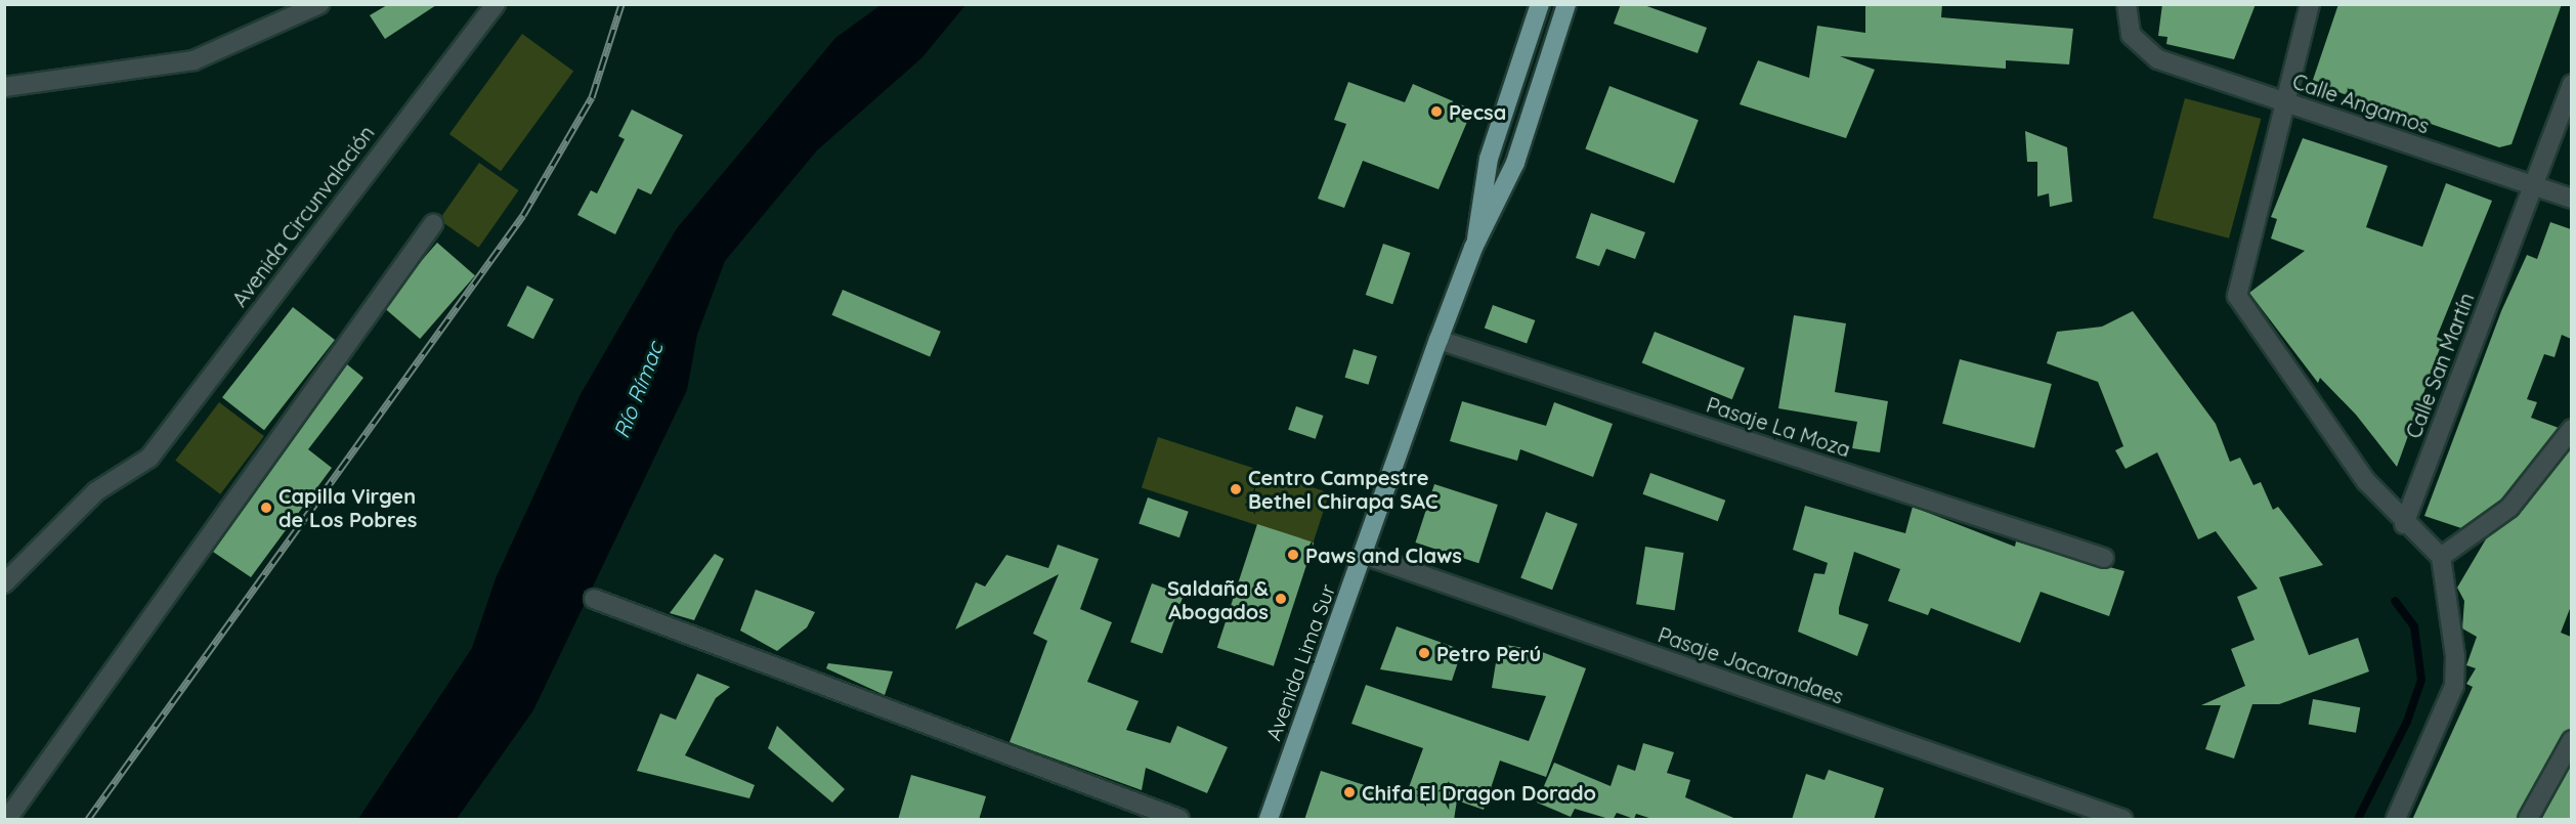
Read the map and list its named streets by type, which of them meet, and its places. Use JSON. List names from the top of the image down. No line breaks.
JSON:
{"streets":{"highway":["Avenida Lima Sur"],"street":["Calle Angamos","Avenida Circunvalación","Calle San Martín","Pasaje La Moza","Pasaje Jacarandaes"]},"crossings":[["Calle Angamos","Calle San Martín"],["Pasaje La Moza","Avenida Lima Sur"],["Avenida Lima Sur","Pasaje Jacarandaes"]],"water":["Río Rímac"],"places":["Pecsa","Centro Campestre Bethel Chirapa SAC","Capilla Virgen de Los Pobres","Paws and Claws","Saldaña & Abogados","Petro Perú","Chifa El Dragon Dorado"]}
